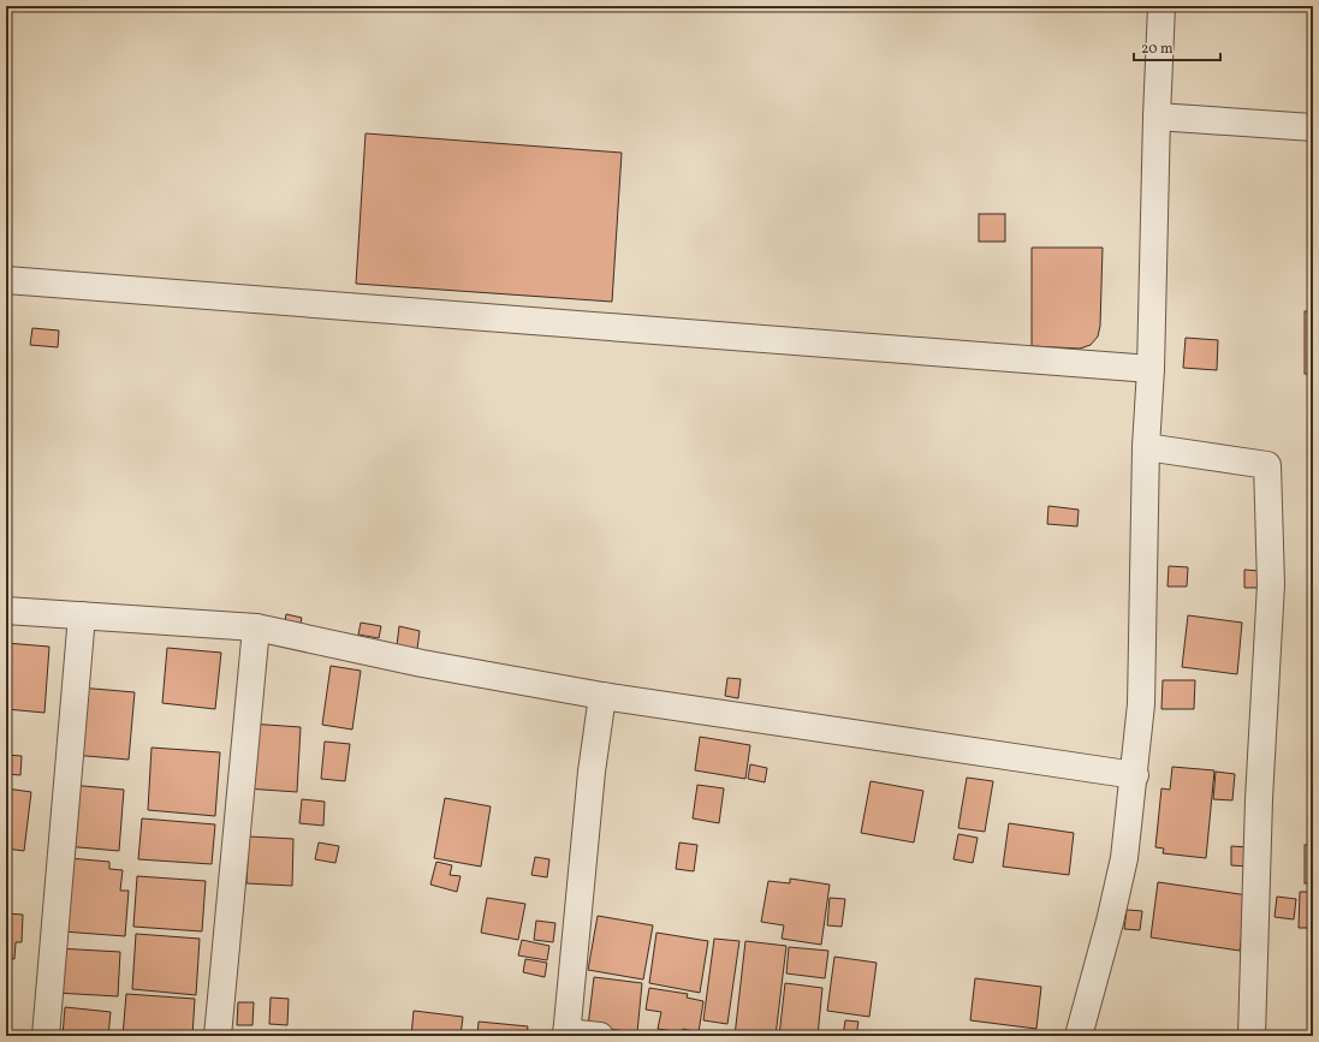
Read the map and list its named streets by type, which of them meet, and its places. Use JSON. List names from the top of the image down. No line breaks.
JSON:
{"scale_bar":"20 m"}
